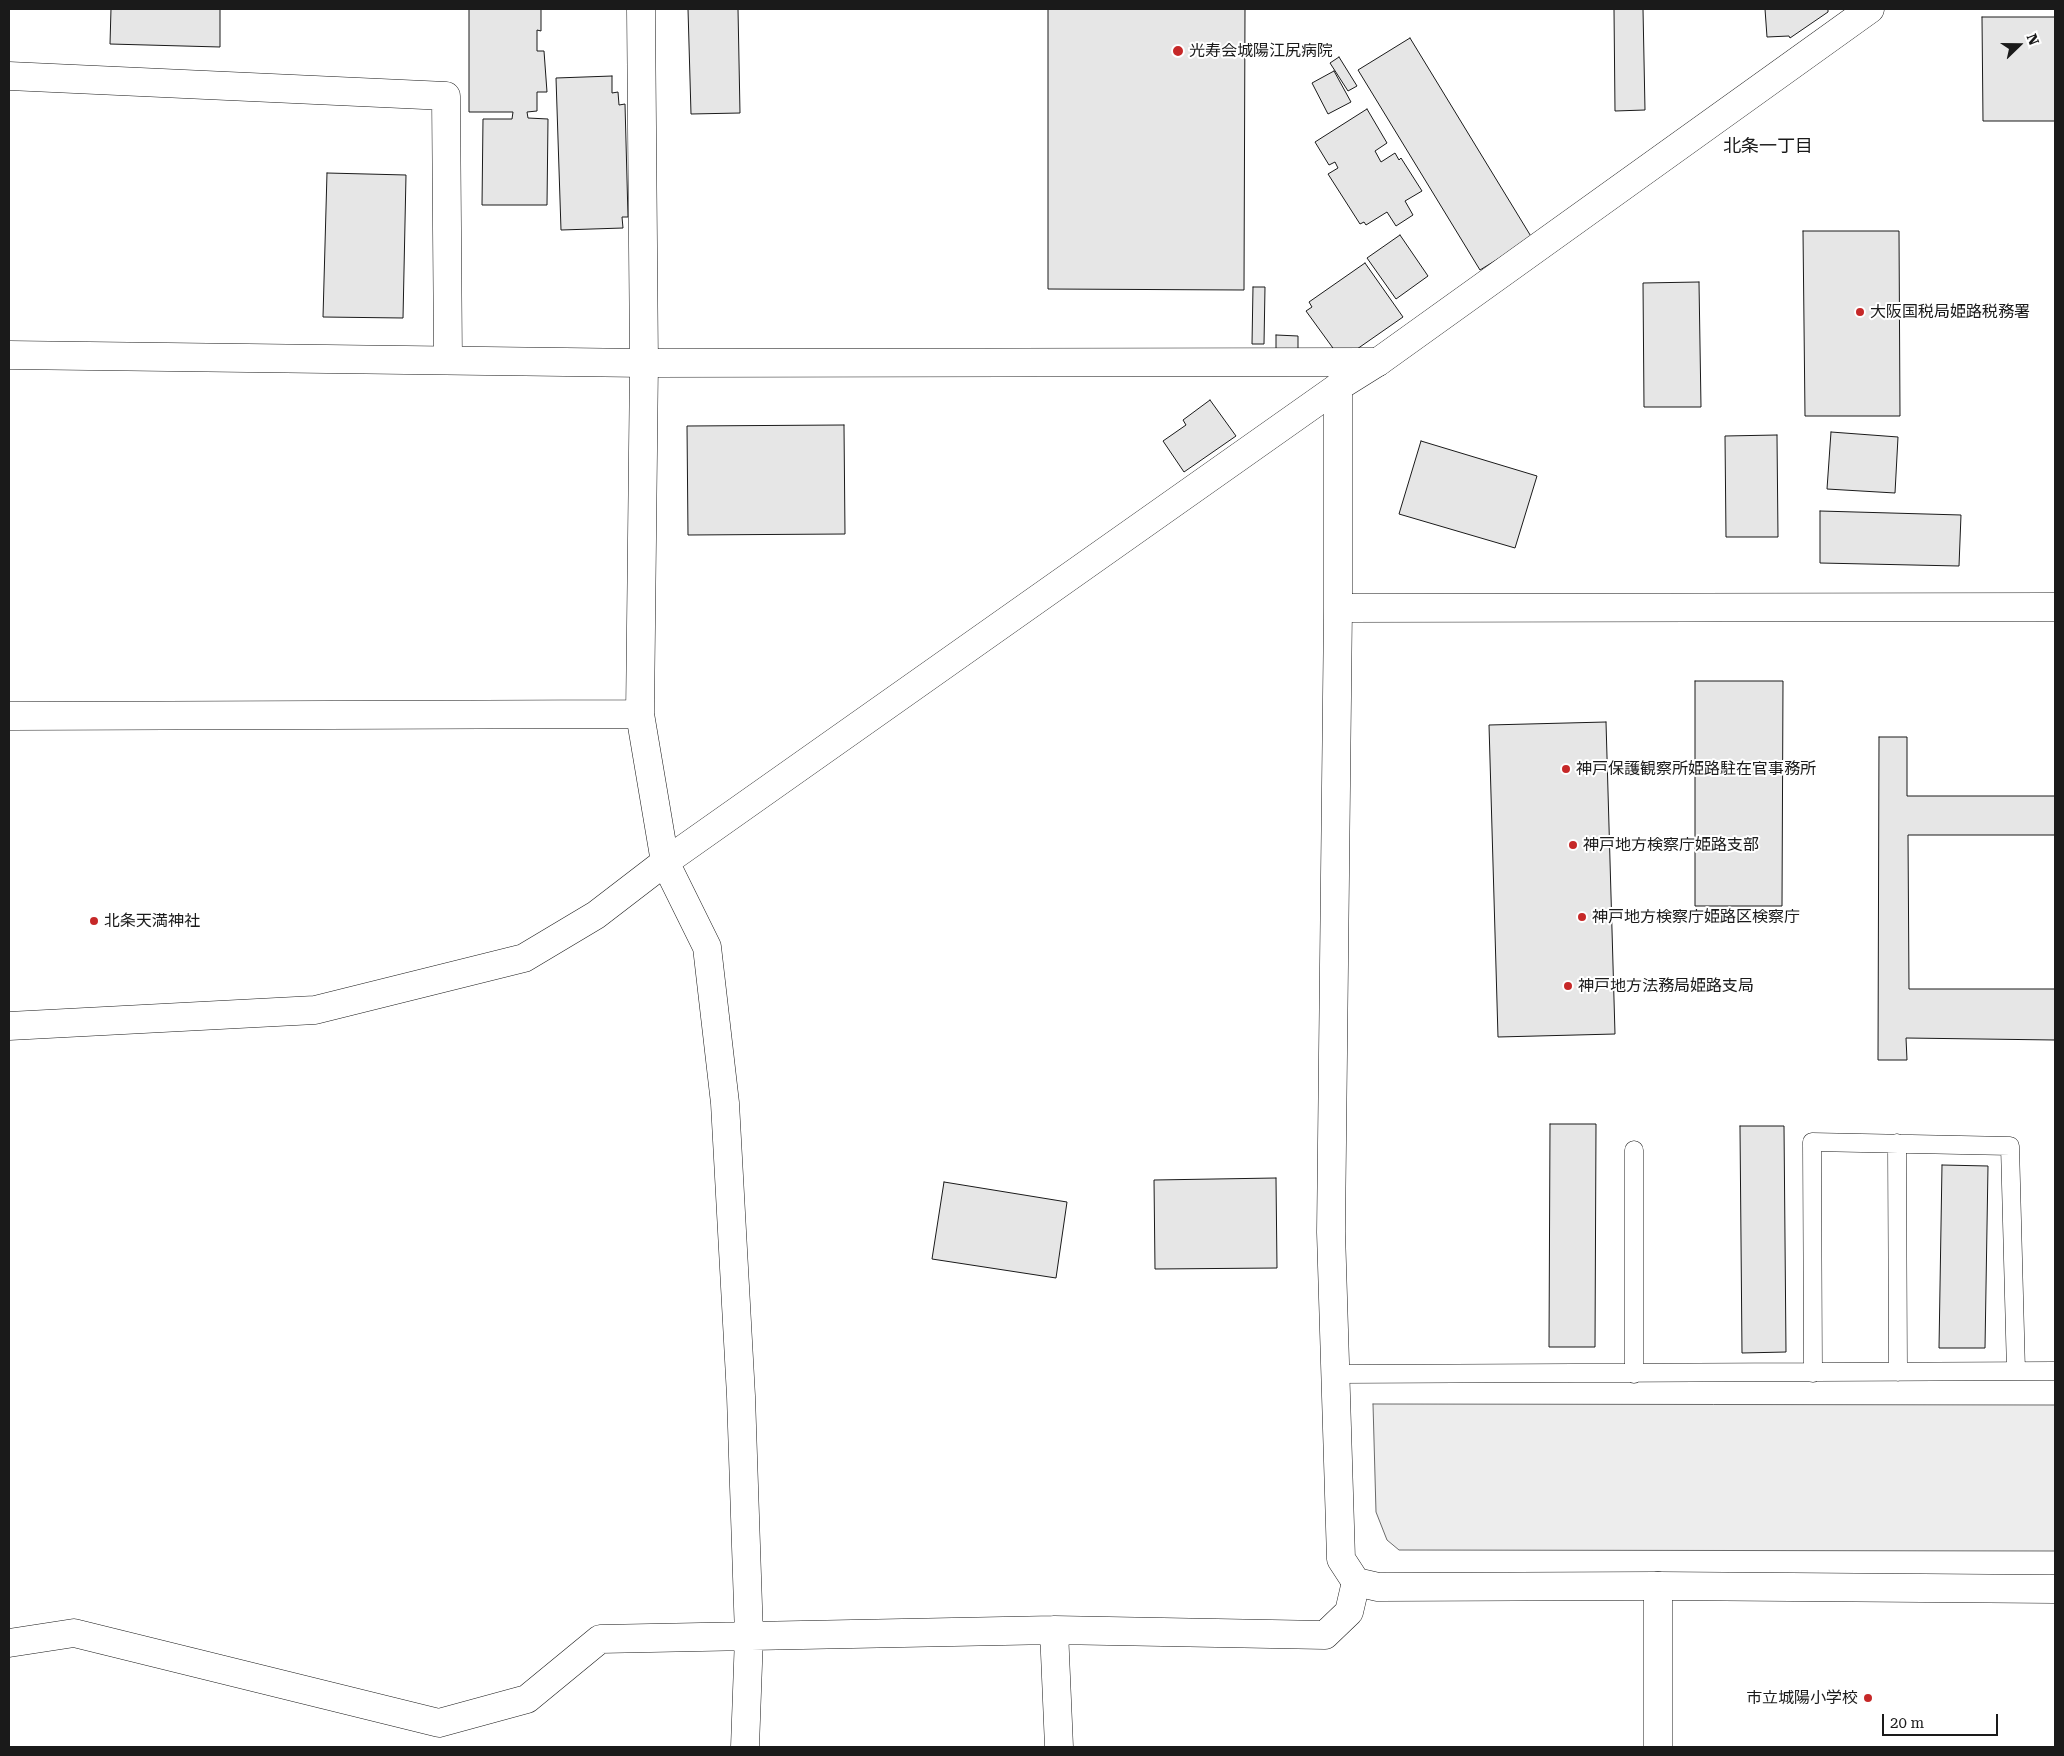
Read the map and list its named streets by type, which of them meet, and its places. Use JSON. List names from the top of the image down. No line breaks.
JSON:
{"districts":["北条一丁目"],"places":["光寿会城陽江尻病院","大阪国税局姫路税務署","神戸保護観察所姫路駐在官事務所","神戸地方検察庁姫路支部","神戸地方検察庁姫路区検察庁","北条天満神社","神戸地方法務局姫路支局","市立城陽小学校"],"scale_bar":"20 m","north":"right"}
